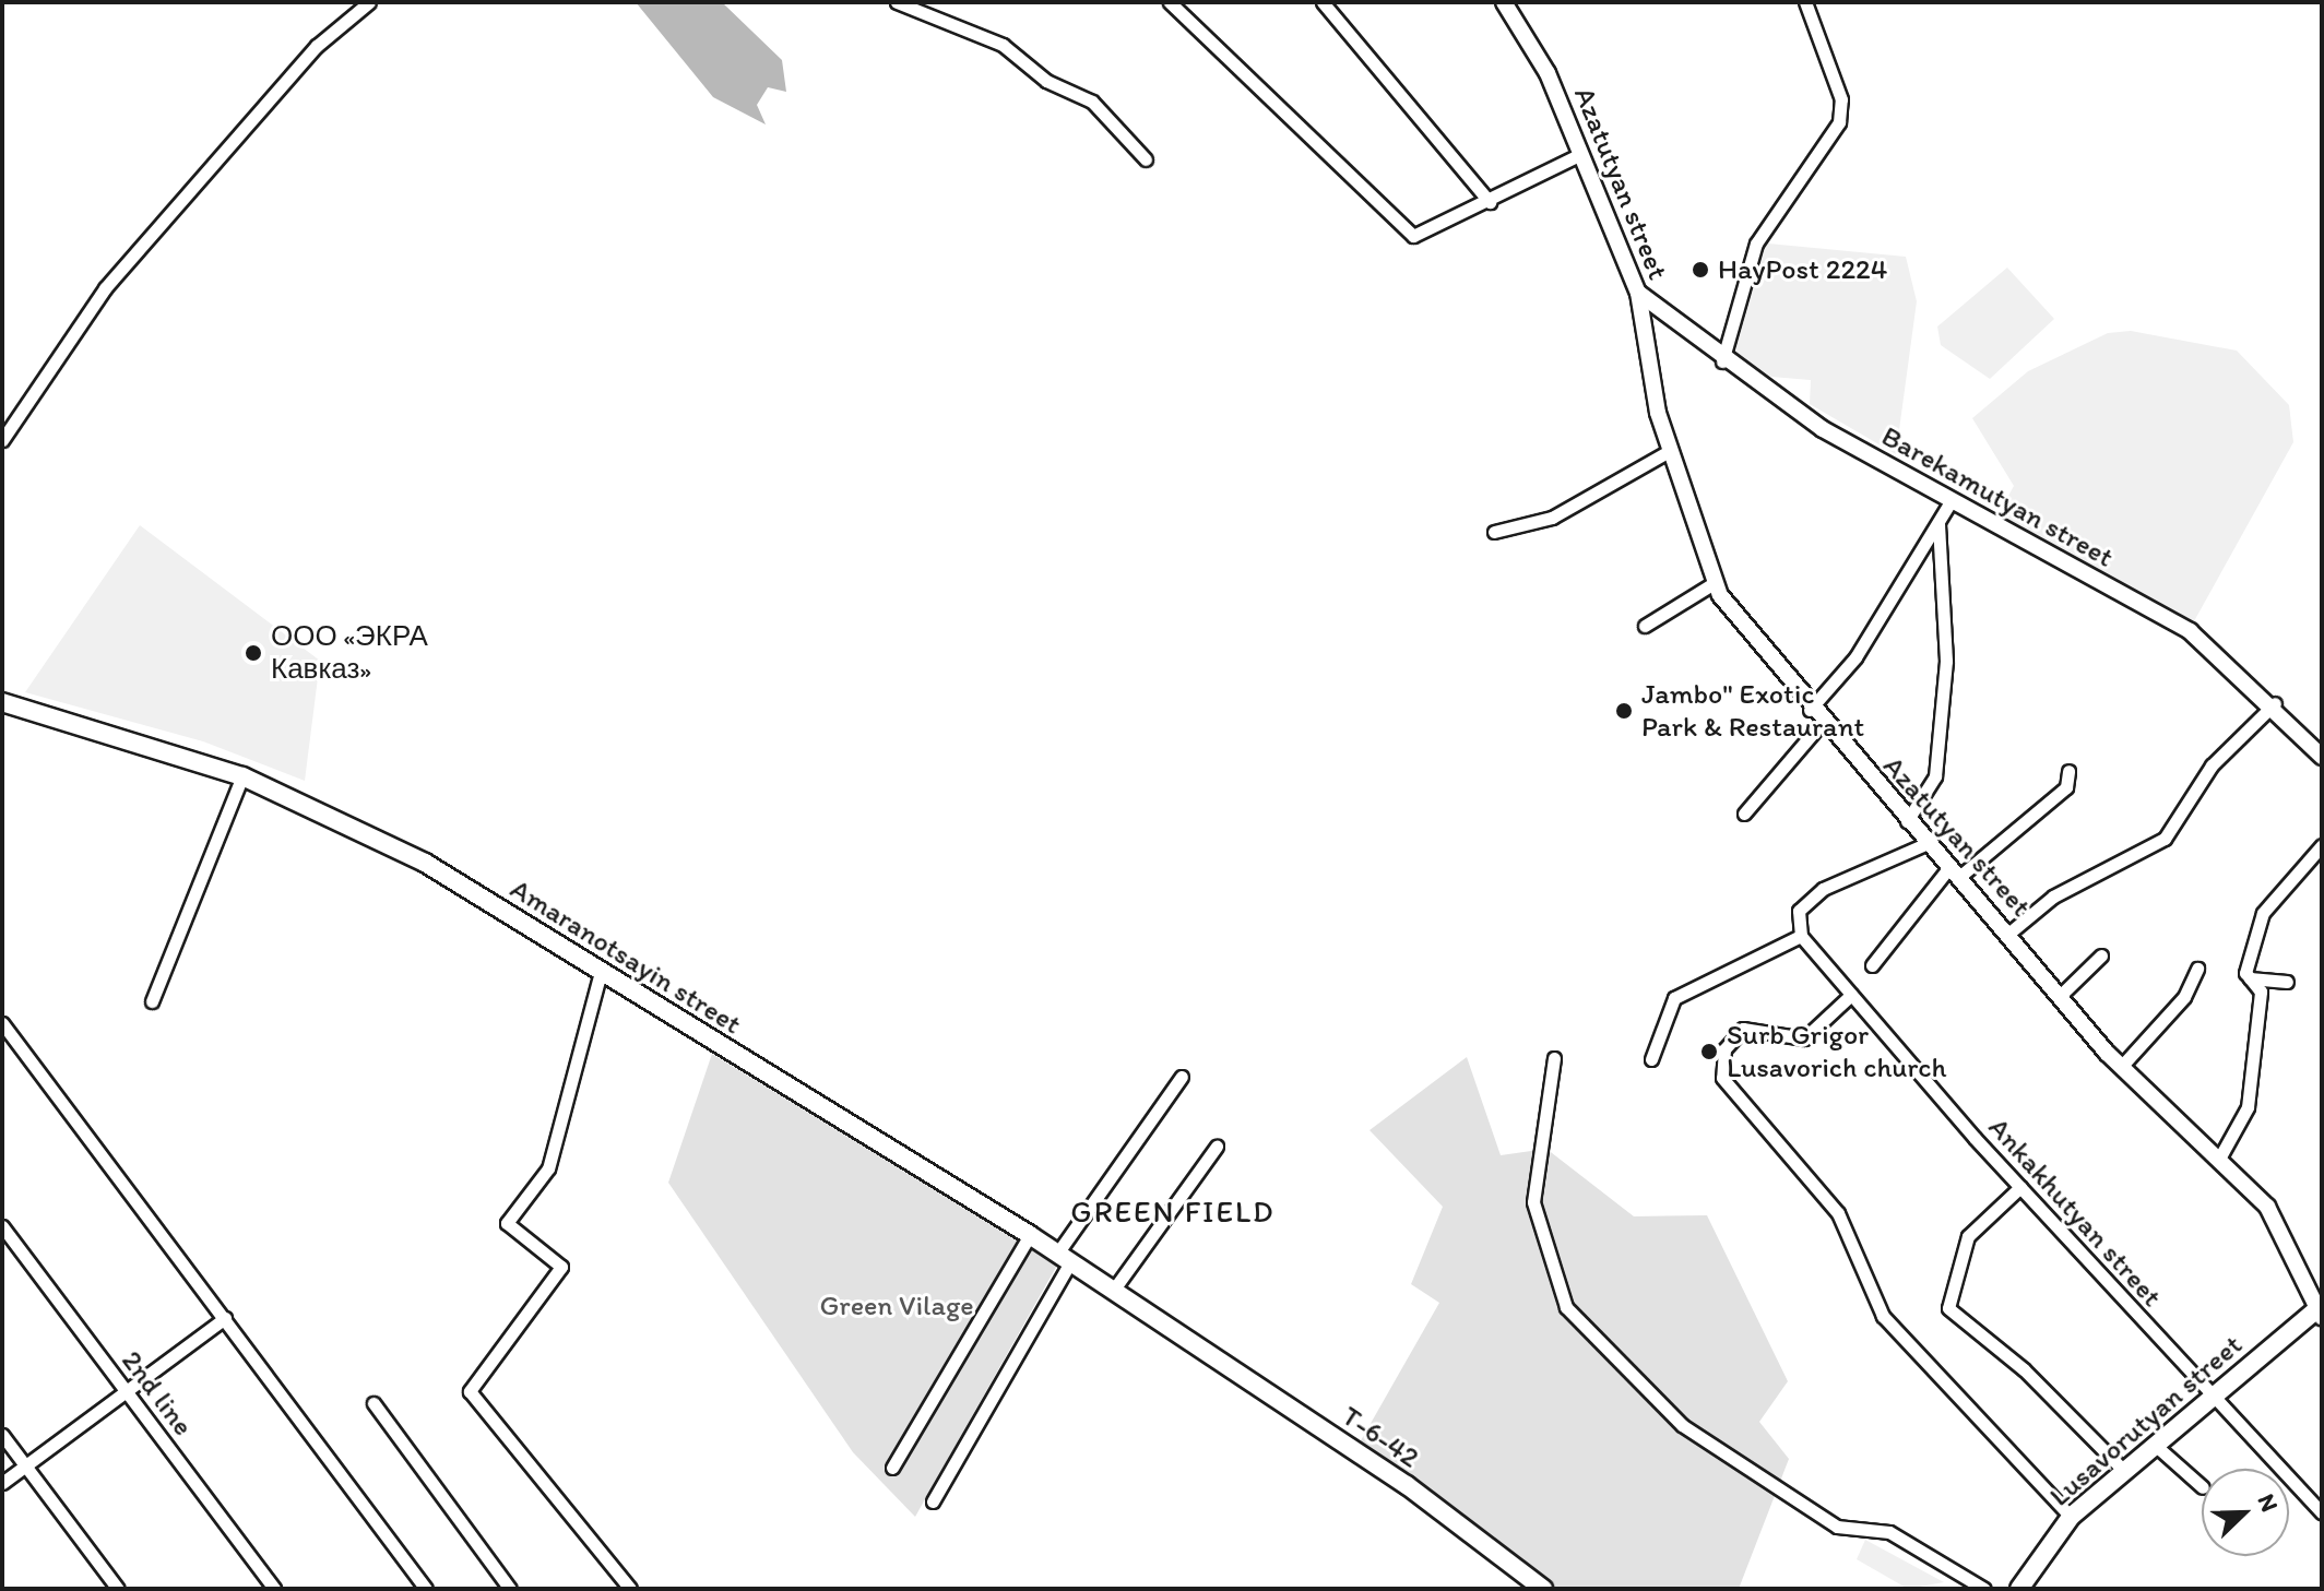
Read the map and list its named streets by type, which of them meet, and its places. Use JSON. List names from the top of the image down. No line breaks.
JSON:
{"streets":{"main road":["Amaranotsayin street","Lusavorutyan street","T-6-42"],"street":["Azatutyan street","Barekamutyan street","Ankakhutyan street","2nd line"]},"crossings":[["Azatutyan street","Barekamutyan street"],["Azatutyan street","Lusavorutyan street"],["Amaranotsayin street","T-6-42"],["Ankakhutyan street","Lusavorutyan street"]],"districts":["GREEN FIELD"],"parks":["Green Vilage"],"places":["HayPost 2224","ООО «ЭКРА Кавказ»","Jambo\" Exotic Park & Restaurant","Surb Grigor Lusavorich church"],"north":"top right"}
